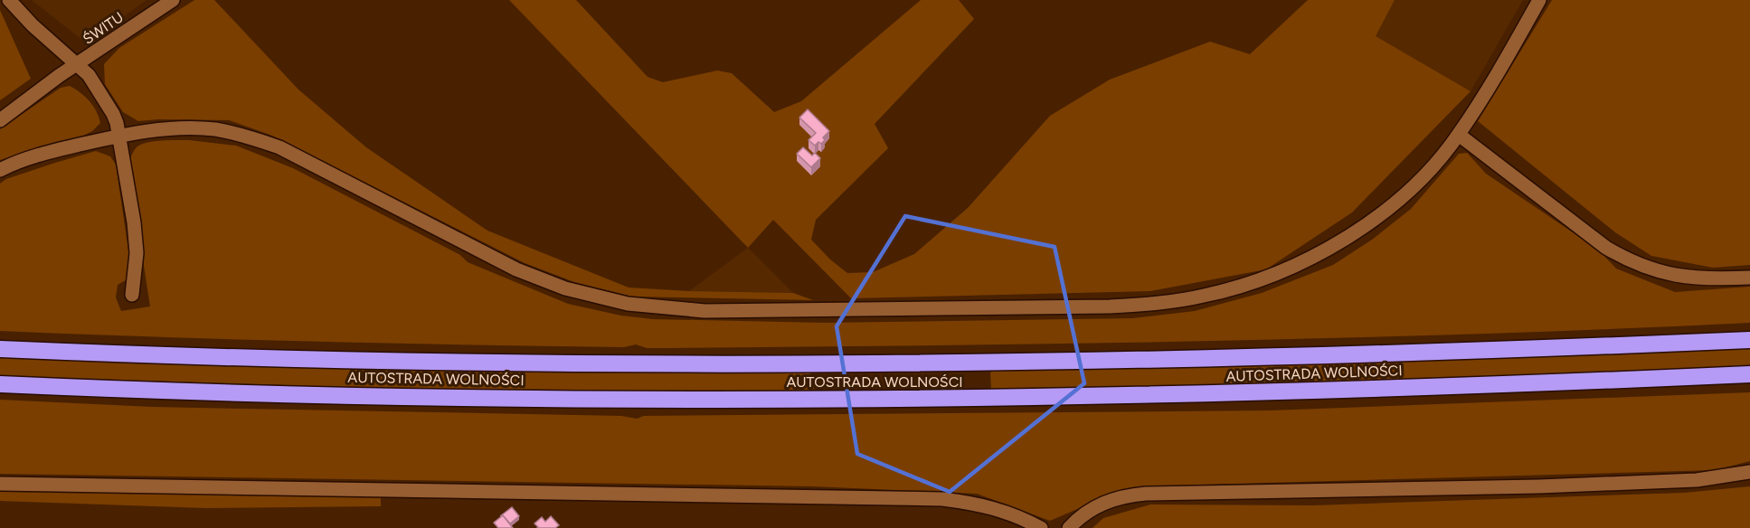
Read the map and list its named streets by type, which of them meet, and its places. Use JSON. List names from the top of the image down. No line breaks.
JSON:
{"streets":{"highway":["AUTOSTRADA WOLNOŚCI"],"street":["ŚWITU"]}}
